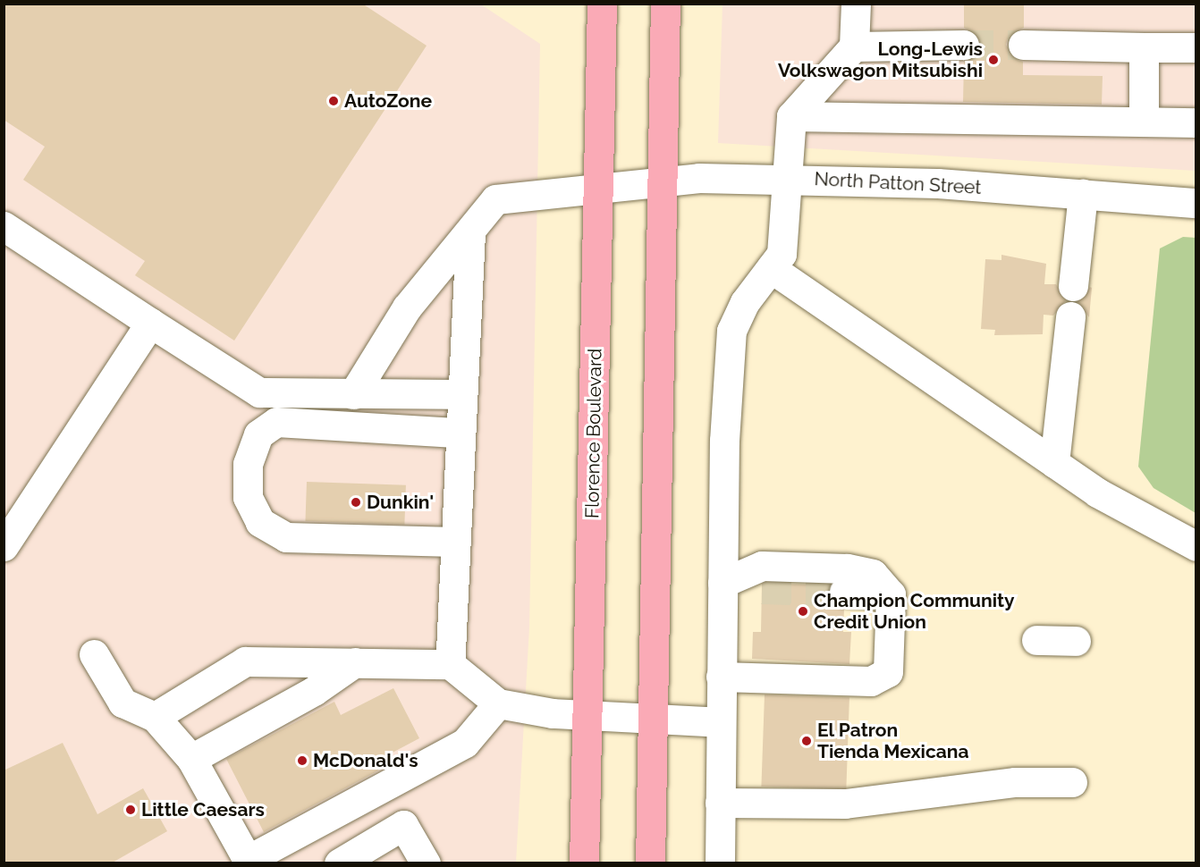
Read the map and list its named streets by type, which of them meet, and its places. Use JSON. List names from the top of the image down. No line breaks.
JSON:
{"streets":{"highway":["Florence Boulevard"],"street":["North Patton Street"]},"crossings":[["North Patton Street","Florence Boulevard"]],"places":["Long-Lewis Volkswagon Mitsubishi","AutoZone","Dunkin'","Champion Community Credit Union","El Patron Tienda Mexicana","McDonald's","Little Caesars"]}
